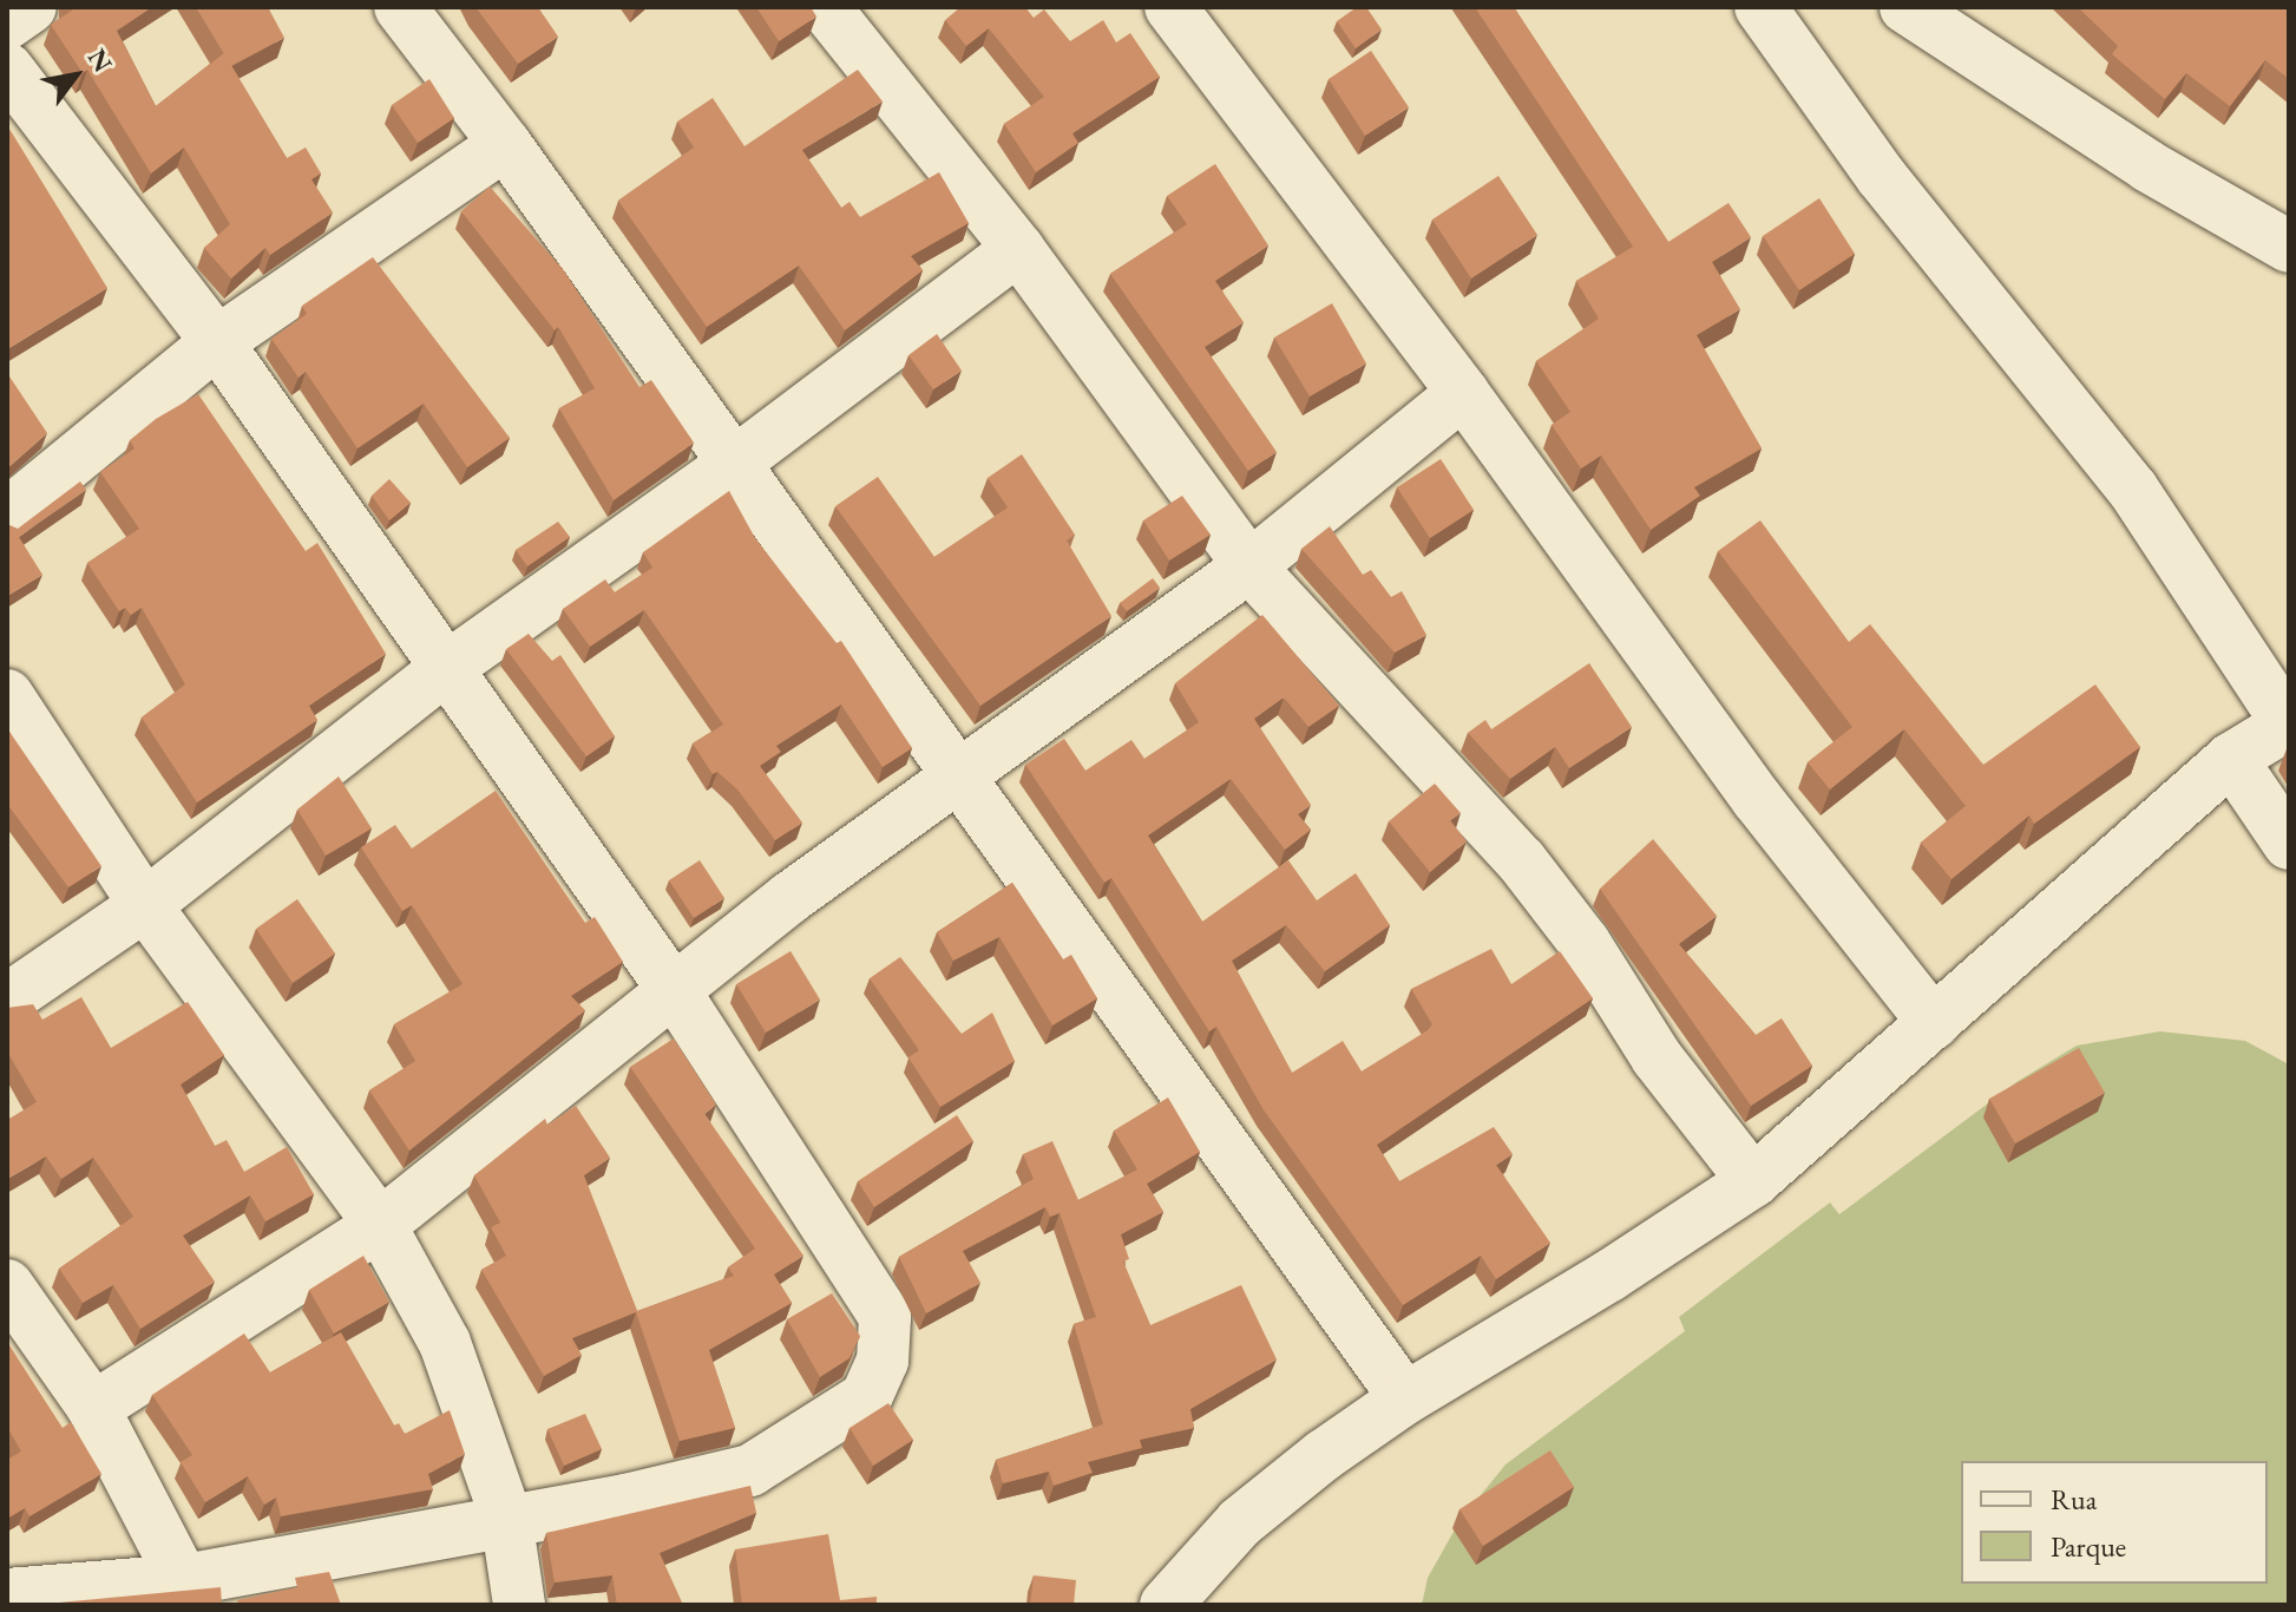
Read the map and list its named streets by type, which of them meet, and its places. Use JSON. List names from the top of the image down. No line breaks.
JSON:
{"legend":["Rua","Parque"],"north":"top right"}
